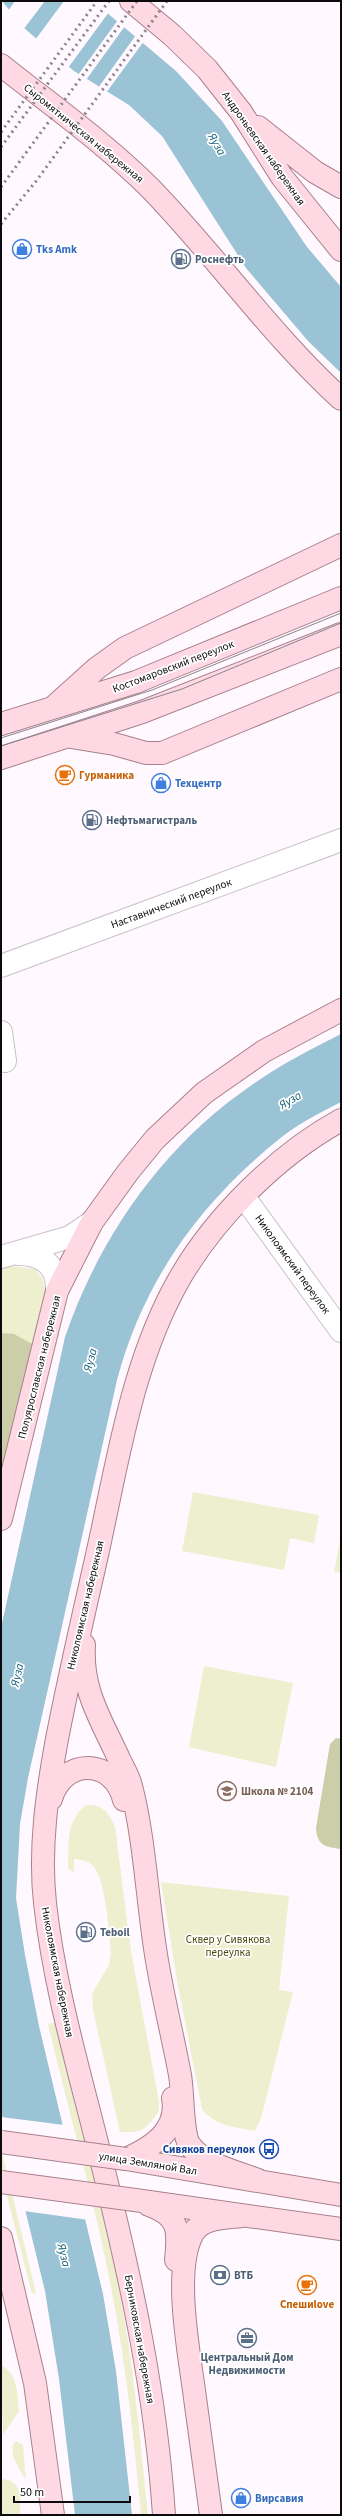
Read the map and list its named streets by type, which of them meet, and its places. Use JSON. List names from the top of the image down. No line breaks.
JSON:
{"streets":{"main road":["Сыромятническая набережная","Андроньевская набережная","Костомаровский переулок","Полуярославская набережная","Николоямская набережная","улица Земляной Вал","Берниковская набережная"],"street":["Наставнический переулок","Николоямский переулок"]},"crossings":[["Николоямский переулок","Николоямская набережная"],["Николоямская набережная","Берниковская набережная"]],"water":["Яуза"],"parks":["Сквер у Сивякова переулка"],"places":{"shop":["Tks Amk","Техцентр","Вирсавия"],"fuel station":["Роснефть","Нефтьмагистраль","Teboil"],"cafe":["Гурманика","Спешиlove"],"school or university":["Школа № 2104"],"bus stop":["Сивяков переулок"],"bank":["ВТБ"],"office":["Центральный Дом Недвижимости"]},"scale_bar":"50 m"}
